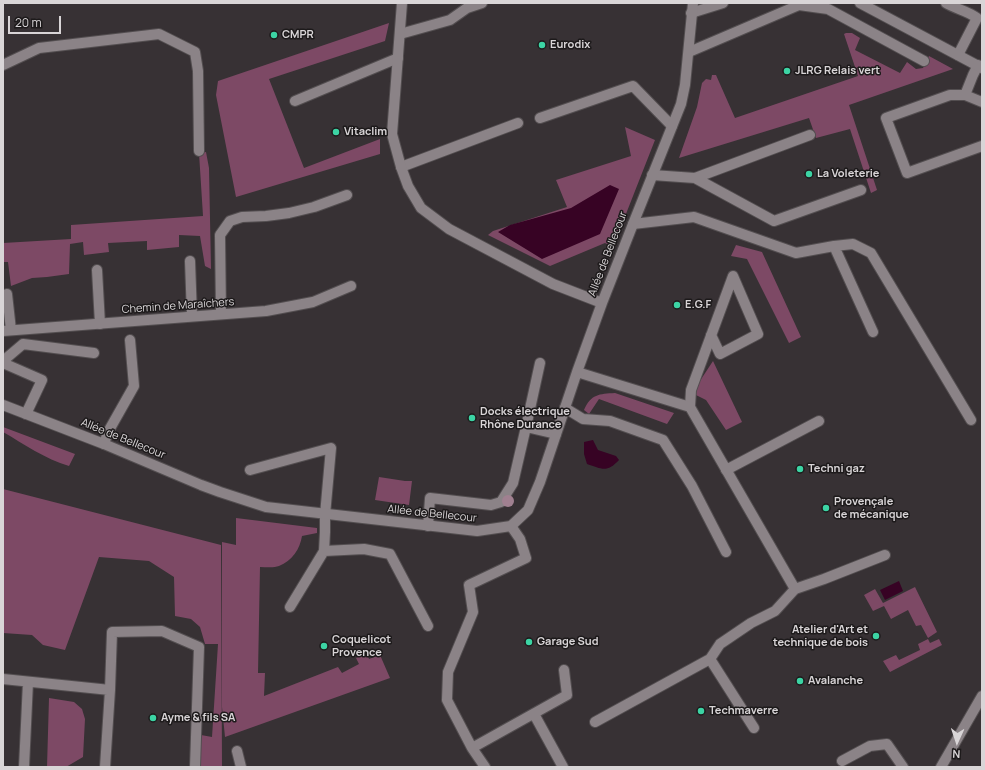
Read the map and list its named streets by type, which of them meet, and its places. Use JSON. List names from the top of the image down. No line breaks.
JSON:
{"streets":{"street":["Allée de Bellecour","Chemin de Maraîchers"]},"places":["CMPR","Eurodix","JLRG Relais vert","Vitaclim","La Voleterie","E.G.F","Docks électrique Rhône Durance","Techni gaz","Provençale de mécanique","Atelier d'Art et technique de bois","Garage Sud","Coquelicot Provence","Avalanche","Techmaverre","Ayme & fils SA"],"scale_bar":"20 m","north":"bottom"}
